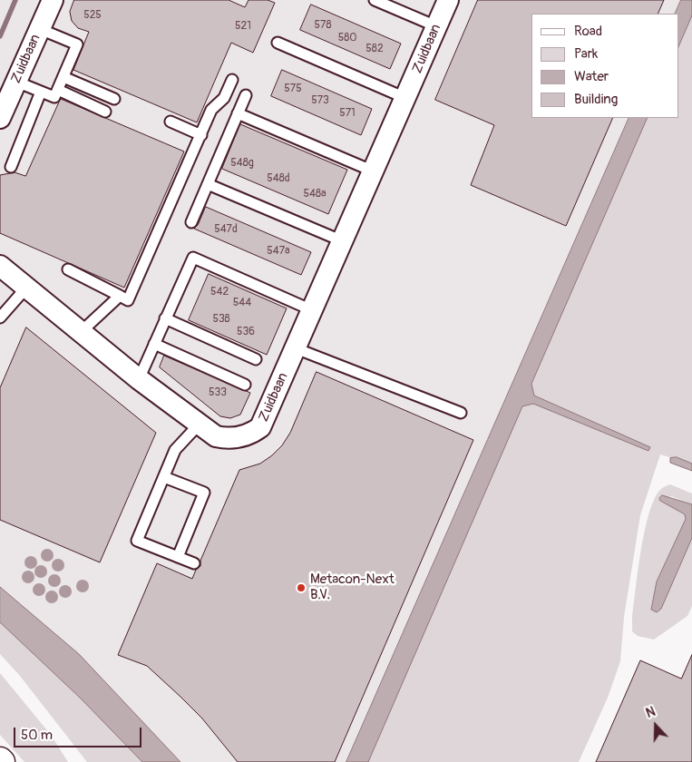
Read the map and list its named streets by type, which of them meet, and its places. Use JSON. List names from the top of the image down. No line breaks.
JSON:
{"streets":{"street":["Zuidbaan"]},"places":["Metacon-Next B.V."],"house_numbers":["525","578","521","580","582","575","573","571","548g","548d","548a","547d","547a","542","544","538","536","533"],"legend":["Road","Park","Water","Building"],"scale_bar":"50 m","north":"top"}
